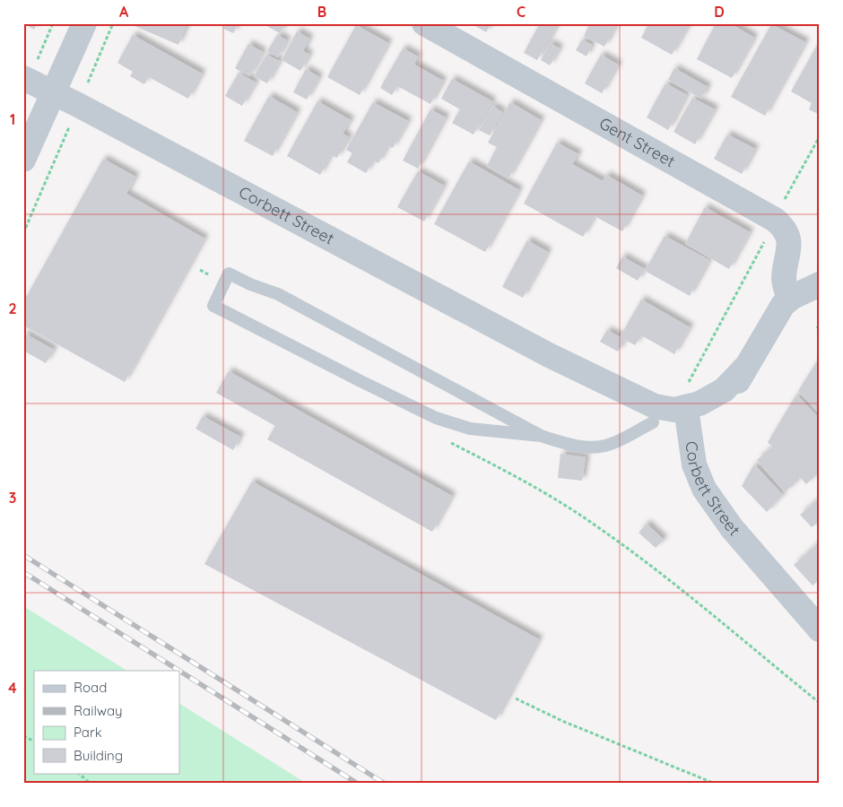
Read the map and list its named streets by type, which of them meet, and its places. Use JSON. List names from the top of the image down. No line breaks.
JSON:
{"streets":{"street":["Gent Street","Corbett Street"]},"legend":["Road","Railway","Park","Building"],"grid":{"columns":["A","B","C","D"],"rows":["1","2","3","4"]}}
